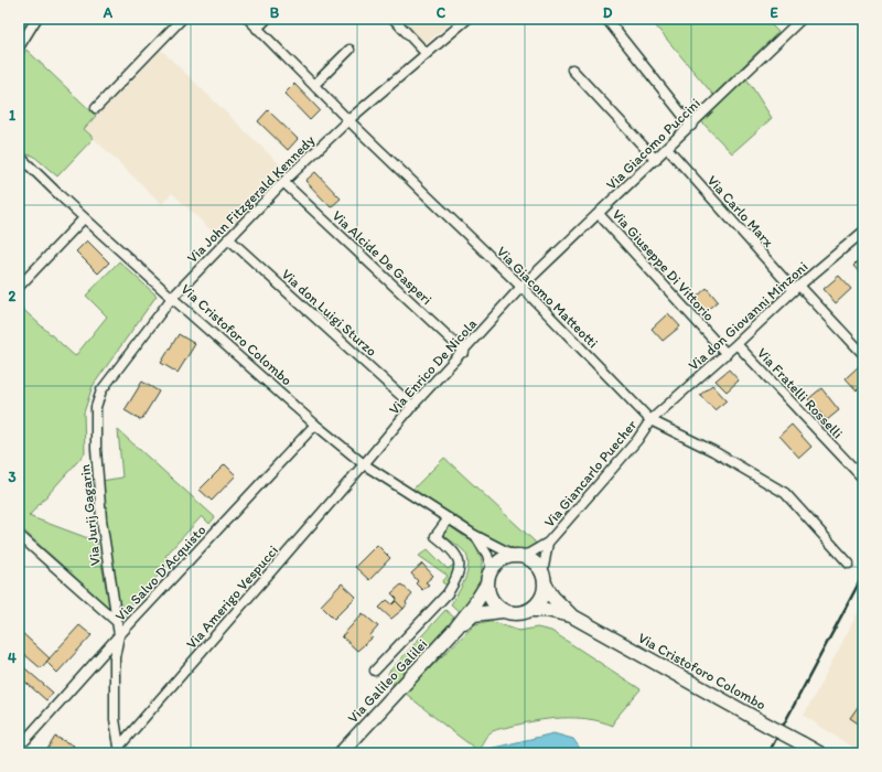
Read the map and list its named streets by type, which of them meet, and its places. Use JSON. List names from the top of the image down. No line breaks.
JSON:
{"streets":{"street":["Via Giacomo Puccini","Via John Fitzgerald Kennedy","Via Carlo Marx","Via Alcide De Gasperi","Via Giuseppe Di Vittorio","Via Giacomo Matteotti","Via don Luigi Sturzo","Via don Giovanni Minzoni","Via Cristoforo Colombo","Via Enrico De Nicola","Via Fratelli Rosselli","Via Giancarlo Puecher","Via Jurij Gagarin","Via Salvo D’Acquisto","Via Amerigo Vespucci","Via Galileo Galilei"]},"crossings":[["Via Giacomo Puccini","Via Carlo Marx"],["Via Giacomo Puccini","Via Giuseppe Di Vittorio"],["Via Giacomo Puccini","Via Giacomo Matteotti"],["Via Giacomo Puccini","Via Enrico De Nicola"],["Via John Fitzgerald Kennedy","Via Alcide De Gasperi"],["Via John Fitzgerald Kennedy","Via Giacomo Matteotti"],["Via John Fitzgerald Kennedy","Via don Luigi Sturzo"],["Via John Fitzgerald Kennedy","Via Cristoforo Colombo"],["Via John Fitzgerald Kennedy","Via Jurij Gagarin"],["Via Carlo Marx","Via don Giovanni Minzoni"],["Via Alcide De Gasperi","Via Enrico De Nicola"],["Via Giuseppe Di Vittorio","Via don Giovanni Minzoni"],["Via Giacomo Matteotti","Via don Giovanni Minzoni"],["Via Giacomo Matteotti","Via Enrico De Nicola"],["Via Giacomo Matteotti","Via Giancarlo Puecher"],["Via don Luigi Sturzo","Via Enrico De Nicola"],["Via don Giovanni Minzoni","Via Fratelli Rosselli"],["Via don Giovanni Minzoni","Via Giancarlo Puecher"],["Via Cristoforo Colombo","Via Enrico De Nicola"],["Via Cristoforo Colombo","Via Giancarlo Puecher"],["Via Cristoforo Colombo","Via Jurij Gagarin"],["Via Cristoforo Colombo","Via Salvo D’Acquisto"],["Via Cristoforo Colombo","Via Amerigo Vespucci"],["Via Cristoforo Colombo","Via Galileo Galilei"],["Via Enrico De Nicola","Via Amerigo Vespucci"],["Via Giancarlo Puecher","Via Galileo Galilei"],["Via Jurij Gagarin","Via Salvo D’Acquisto"],["Via Jurij Gagarin","Via Amerigo Vespucci"]],"grid":{"columns":["A","B","C","D","E"],"rows":["1","2","3","4"]}}
